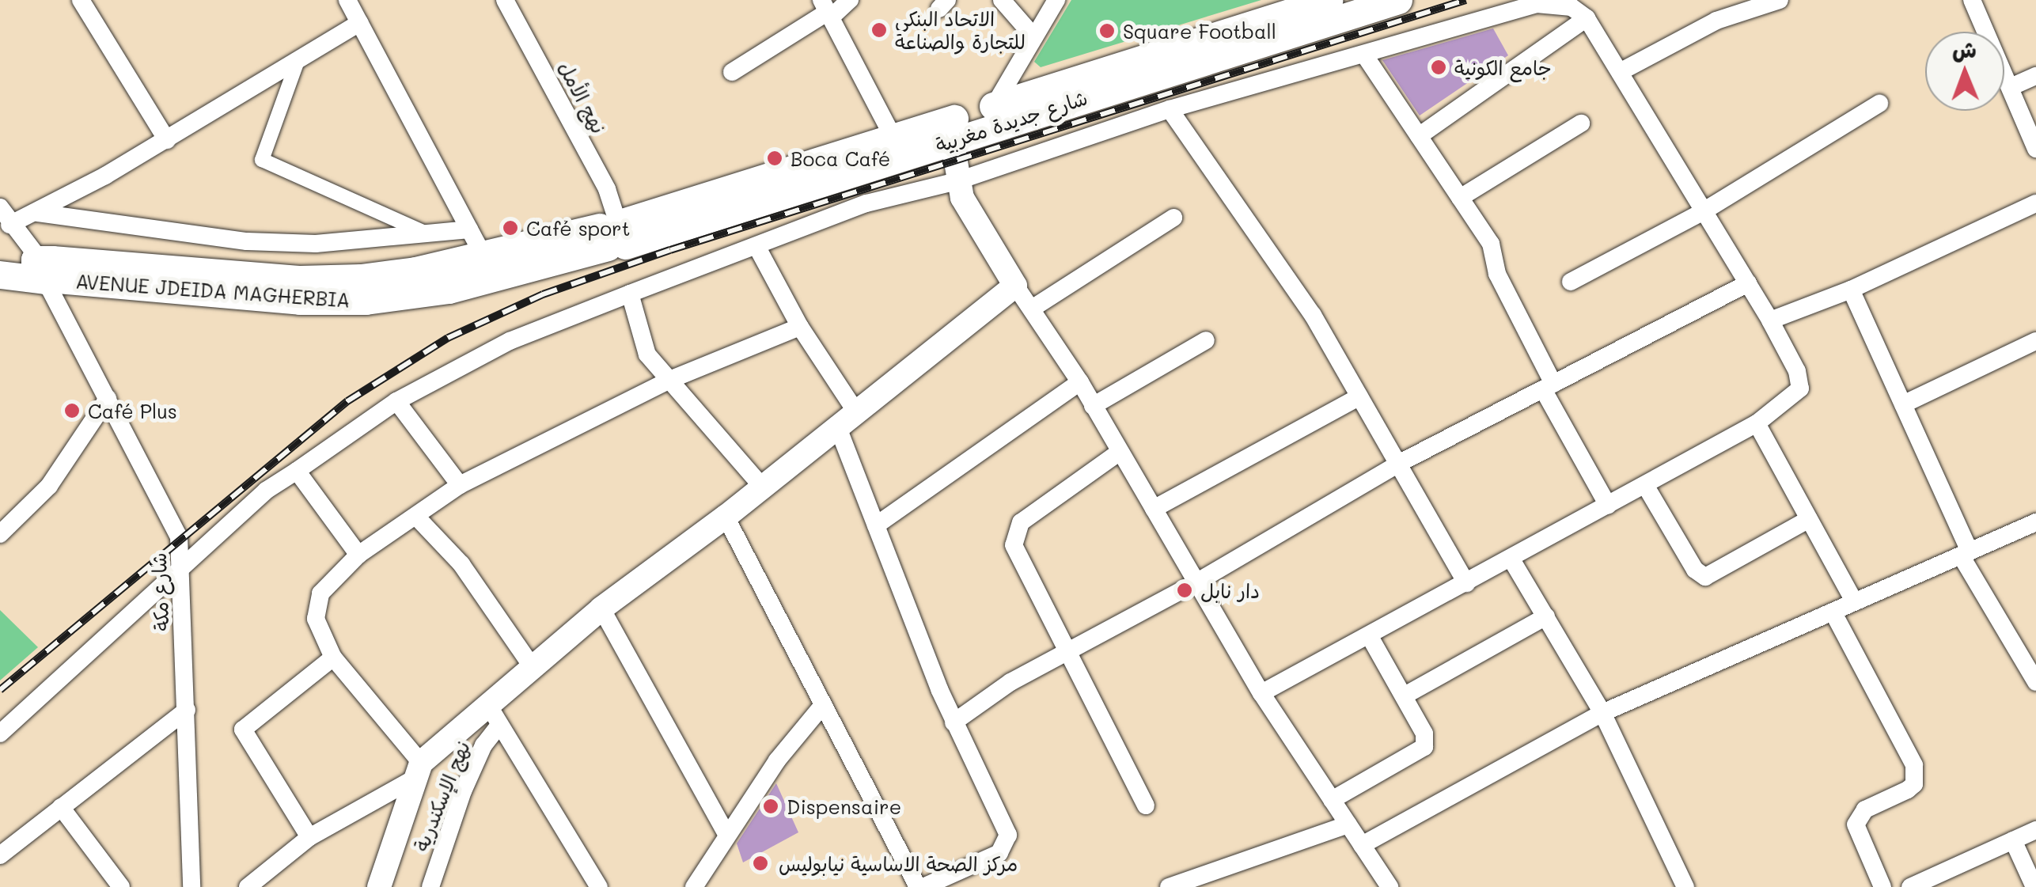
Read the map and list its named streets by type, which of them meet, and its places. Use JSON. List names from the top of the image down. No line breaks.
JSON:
{"streets":{"main road":["شارع جديدة مغربية","AVENUE JDEIDA MAGHERBIA"],"street":["نهج الأمل","شارع مكة","نهج الإسكندرية"]},"crossings":[["نهج الأمل","شارع جديدة مغربية"],["نهج الأمل","AVENUE JDEIDA MAGHERBIA"],["شارع جديدة مغربية","AVENUE JDEIDA MAGHERBIA"],["AVENUE JDEIDA MAGHERBIA","شارع مكة"]],"places":["الاتحاد البنكي للتجارة والصناعة","Square Football","جامع الكونية","Boca Café","Café sport","Café Plus","دار نابل","Dispensaire","مركز الصحة الاساسية نيابوليس"],"north":"top"}
